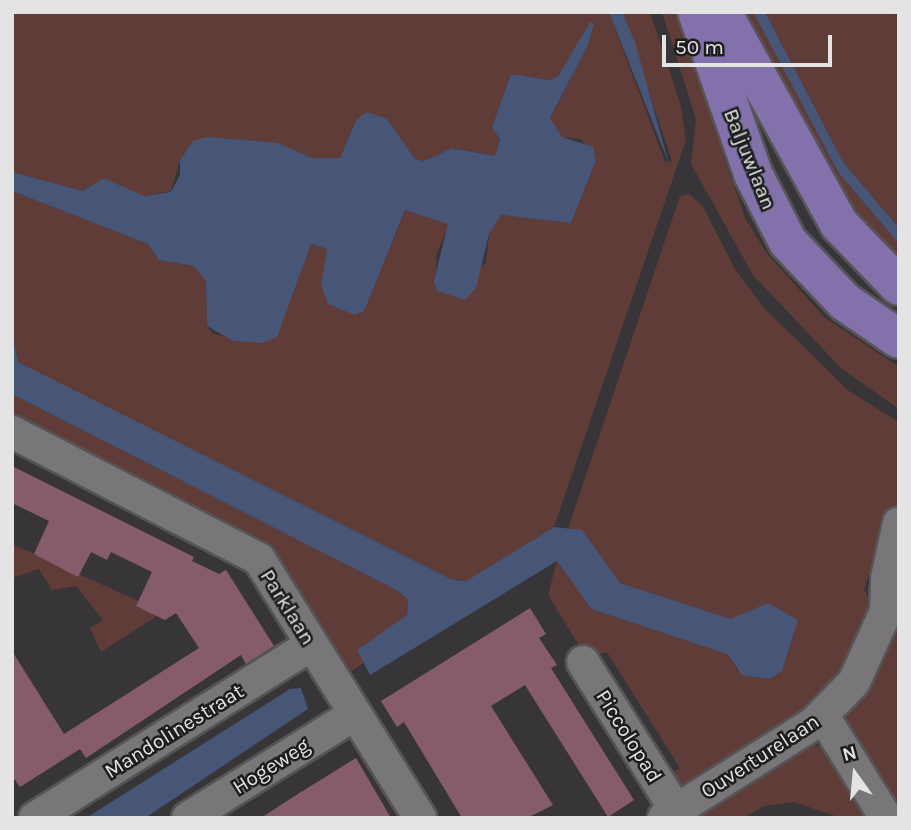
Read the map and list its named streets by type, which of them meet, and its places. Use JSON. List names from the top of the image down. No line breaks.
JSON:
{"streets":{"main road":["Baljuwlaan"],"street":["Parklaan","Mandolinestraat","Piccolopad","Ouverturelaan","Hogeweg"]},"crossings":[["Parklaan","Mandolinestraat"],["Parklaan","Hogeweg"],["Piccolopad","Ouverturelaan"]],"scale_bar":"50 m","north":"top"}
